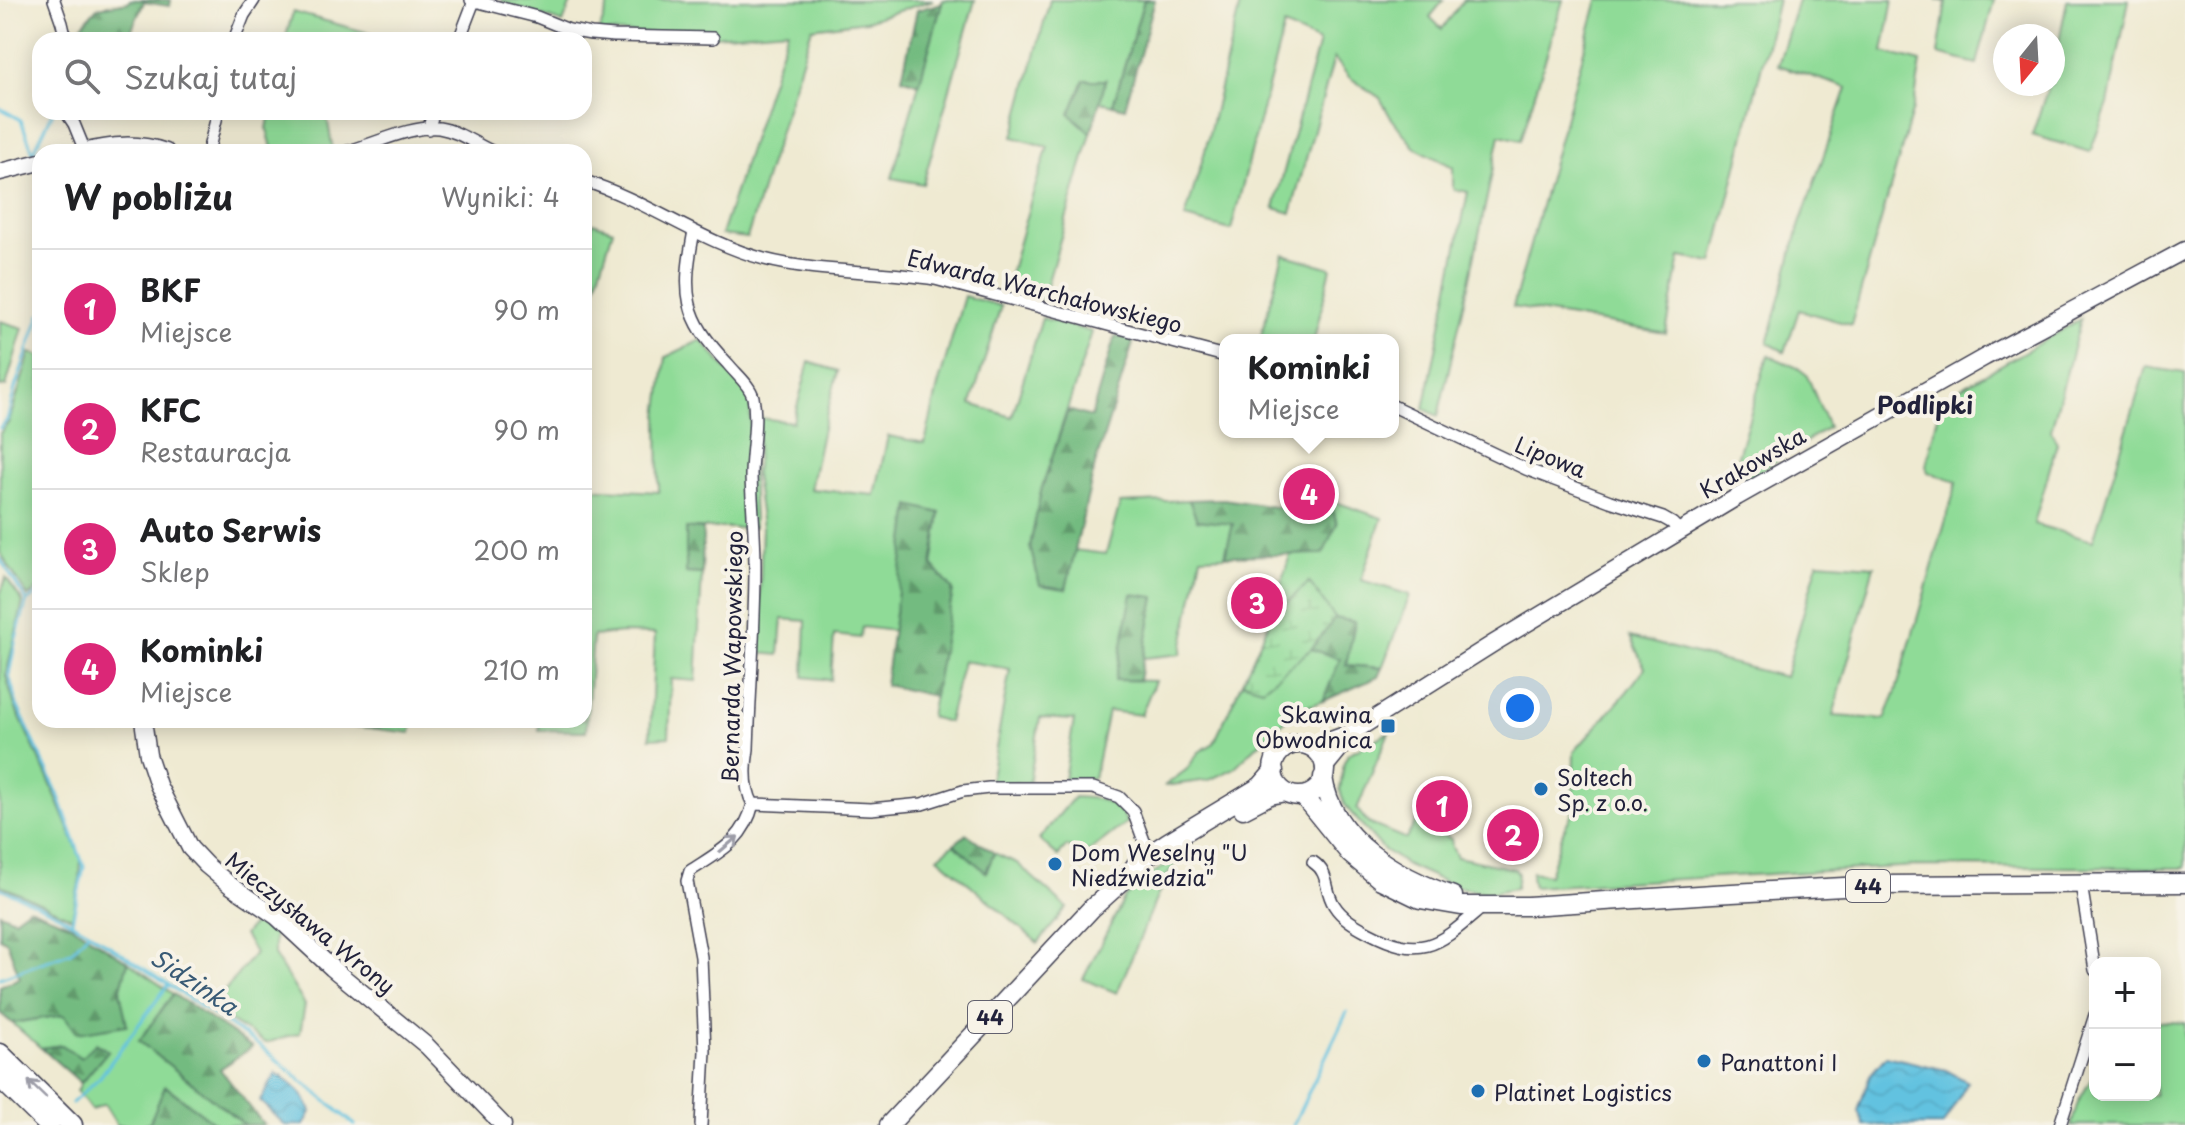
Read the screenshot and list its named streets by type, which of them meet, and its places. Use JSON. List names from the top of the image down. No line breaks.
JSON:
{"streets":{"main road":["Krakowska","44","Mieczysława Wrony"],"street":["Edwarda Warchałowskiego","Lipowa","Bernarda Wapowskiego"]},"crossings":[["Edwarda Warchałowskiego","Bernarda Wapowskiego"],["Lipowa","Krakowska"],["Krakowska","44"],["Bernarda Wapowskiego","44"]],"districts":["Podlipki"],"water":["Sidzinka"],"places":{"transit":["Skawina Obwodnica"],"other":["Soltech Sp. z o.o.","Dom Weselny \"U Niedźwiedzia\"","Panattoni I","Platinet Logistics"]},"north":"bottom","page":{"search":"Szukaj tutaj","heading":["W pobliżu","Wyniki: 4"],"list":[{"mark":"1","name":"BKF","note":"Miejsce","value":"90 m"},{"mark":"2","name":"KFC","note":"Restauracja","value":"90 m"},{"mark":"3","name":"Auto Serwis","note":"Sklep","value":"200 m"},{"mark":"4","name":"Kominki","note":"Miejsce","value":"210 m"}],"popup":["Kominki","Miejsce"],"pins":["4","3","1","2"],"map_buttons":["+","−"]}}
